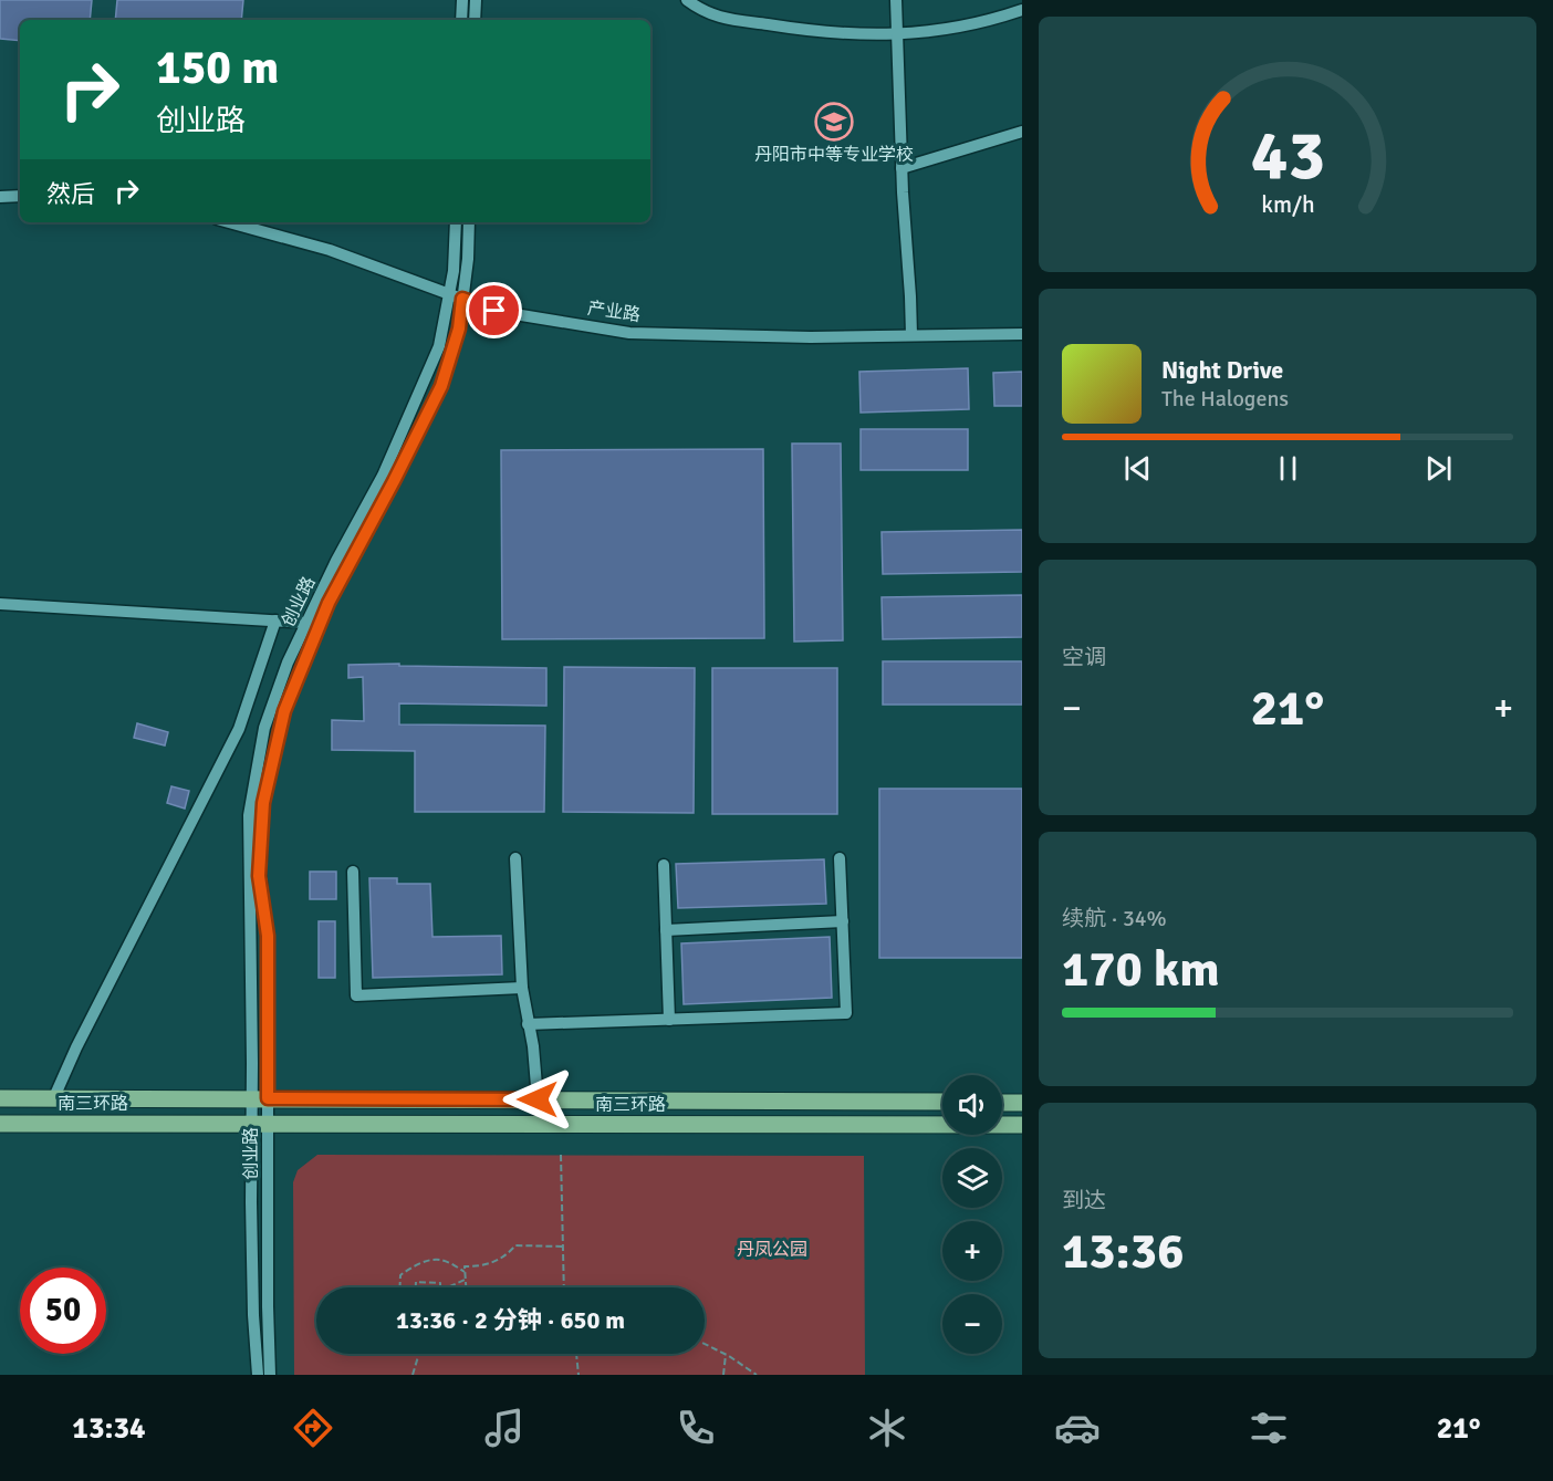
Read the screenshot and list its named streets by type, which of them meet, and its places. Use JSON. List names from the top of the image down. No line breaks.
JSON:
{"streets":{"main road":["南三环路"],"street":["产业路","创业路"]},"crossings":[["产业路","创业路"],["创业路","南三环路"]],"parks":["丹凤公园"],"places":{"school or university":["丹阳市中等专业学校"]},"page":{"turn":["150 m","创业路"],"then":"然后","song":["Night Drive","The Halogens"],"tile":["空调",["续航 · 34%","170 km"],["到达","13:36"]],"heat":["−","21°","+"],"map_buttons":["+","−"],"limit":"50","trip":"13:36 · 2 分钟 · 650 m","tabs":["13:34","21°"],"gauge":["43","km/h"]}}
